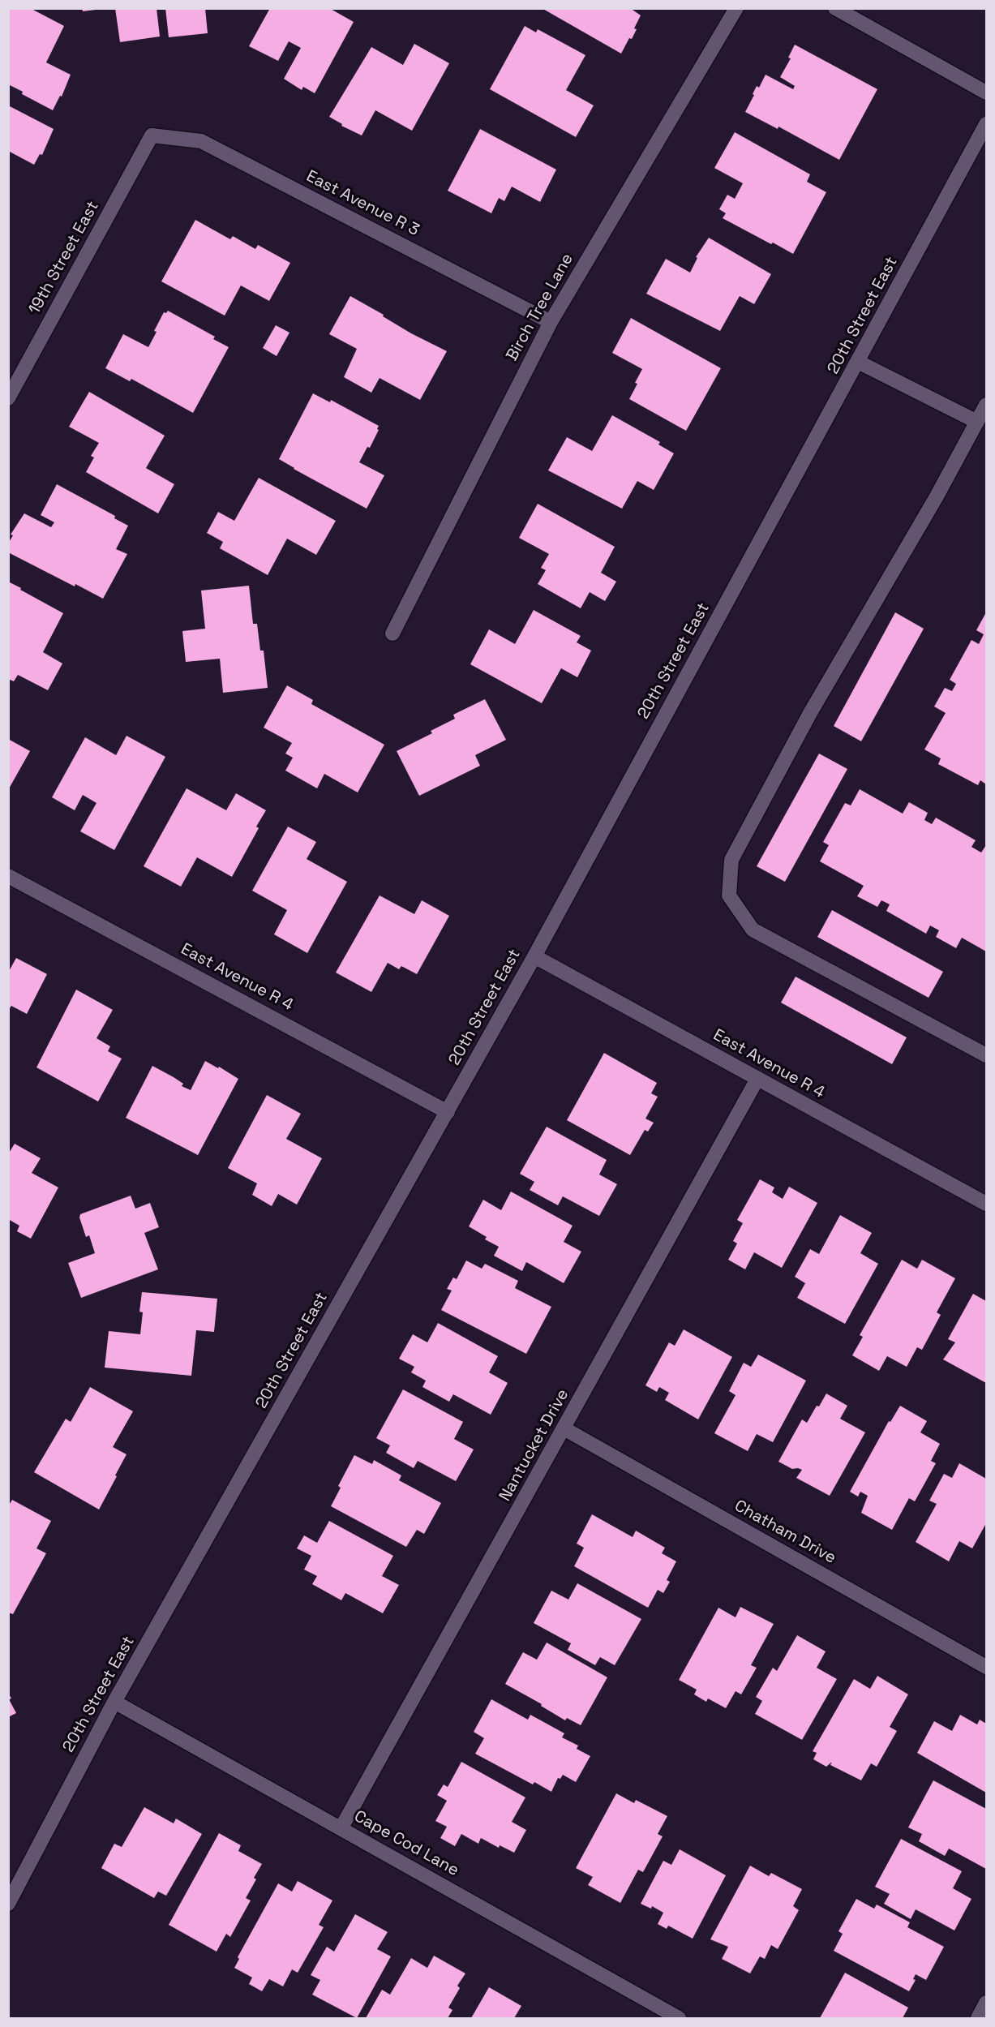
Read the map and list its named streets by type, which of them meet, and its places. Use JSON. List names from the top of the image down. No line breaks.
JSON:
{"streets":{"street":["East Avenue R 3","19th Street East","Birch Tree Lane","20th Street East","East Avenue R 4","Nantucket Drive","Chatham Drive","Cape Cod Lane"]},"crossings":[["East Avenue R 3","19th Street East"],["East Avenue R 3","Birch Tree Lane"],["20th Street East","East Avenue R 4"],["20th Street East","Cape Cod Lane"],["East Avenue R 4","Nantucket Drive"],["Nantucket Drive","Chatham Drive"],["Nantucket Drive","Cape Cod Lane"]]}
